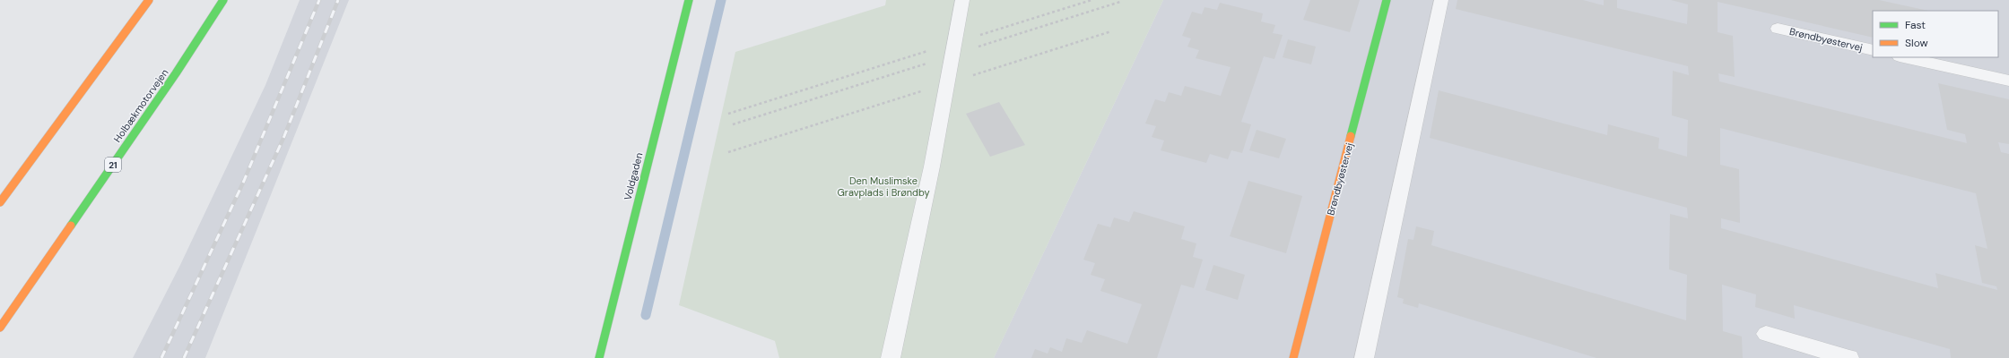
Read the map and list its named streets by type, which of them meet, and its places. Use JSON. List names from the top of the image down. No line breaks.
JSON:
{"streets":{"main road":["Brøndbyøstervej","Holbækmotorvejen","21","Voldgaden"]},"parks":["Den Muslimske Gravplads i Brøndby"],"legend":["Fast","Slow"]}
